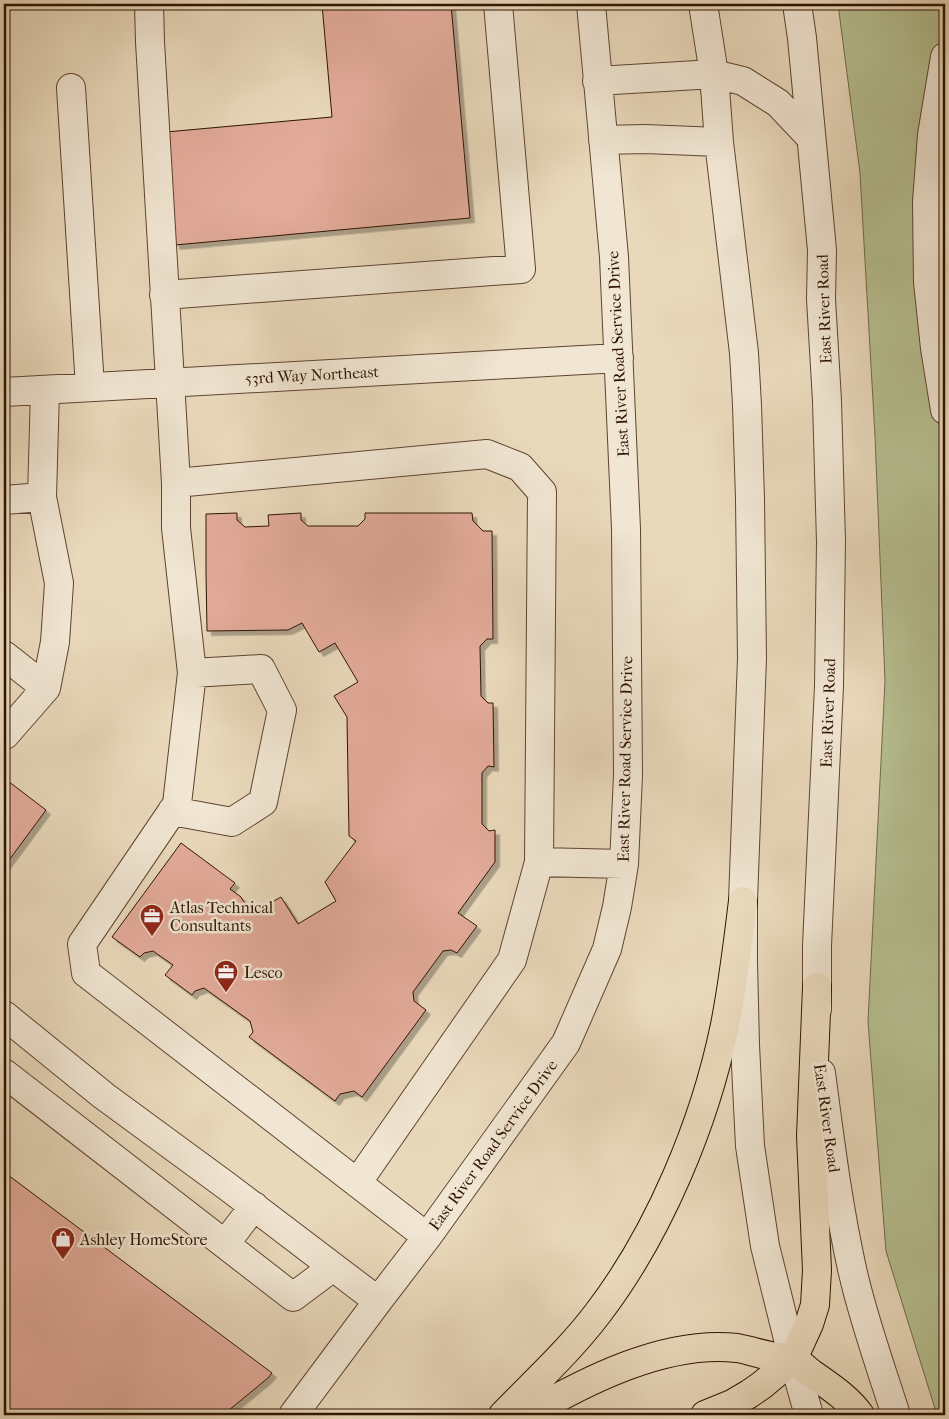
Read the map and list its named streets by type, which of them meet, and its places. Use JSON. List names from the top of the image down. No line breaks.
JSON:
{"streets":{"street":["East River Road","East River Road Service Drive","53rd Way Northeast"]},"crossings":[["East River Road Service Drive","53rd Way Northeast"]],"places":{"office":["Atlas Technical Consultants","Lesco"],"shop":["Ashley HomeStore"]}}
